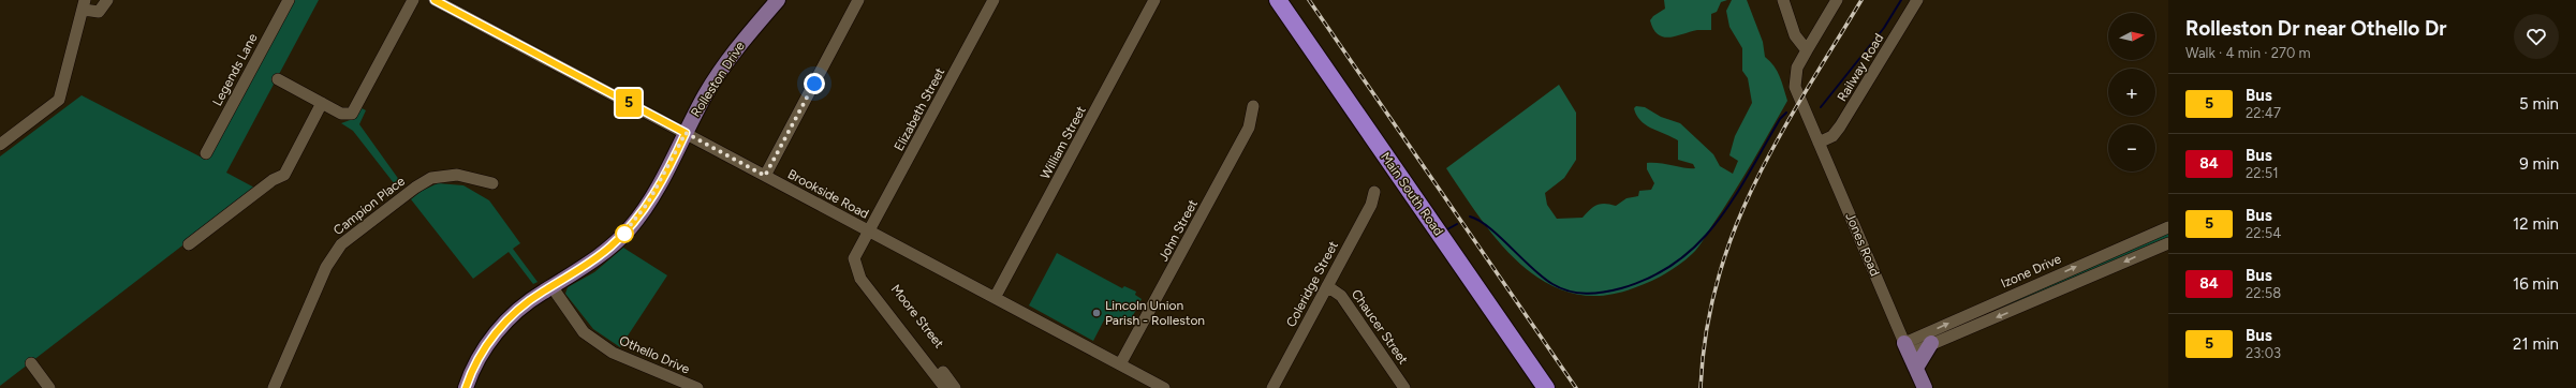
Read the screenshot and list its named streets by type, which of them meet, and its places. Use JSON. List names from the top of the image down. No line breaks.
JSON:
{"streets":{"highway":["Main South Road"],"main road":["Rolleston Drive","Jones Road"],"street":["Railway Road","Legends Lane","Elizabeth Street","William Street","Brookside Road","Campion Place","John Street","Izone Drive","Coleridge Street","Moore Street","Chaucer Street","Othello Drive"]},"crossings":[["Railway Road","Jones Road"],["Rolleston Drive","Brookside Road"],["Rolleston Drive","Othello Drive"],["Elizabeth Street","Brookside Road"],["William Street","Brookside Road"],["Brookside Road","John Street"],["Jones Road","Izone Drive"],["Coleridge Street","Chaucer Street"]],"places":["Lincoln Union Parish - Rolleston"],"lines":["bus line 5"],"north":"right","page":{"on_map":"5","heading":["Rolleston Dr near Othello Dr","Walk · 4 min · 270 m"],"map_buttons":["+","−"],"list":[{"mark":"5","name":"Bus","note":"22:47","value":"5 min"},{"mark":"84","name":"Bus","note":"22:51","value":"9 min"},{"mark":"5","name":"Bus","note":"22:54","value":"12 min"},{"mark":"84","name":"Bus","note":"22:58","value":"16 min"},{"mark":"5","name":"Bus","note":"23:03","value":"21 min"}]}}
